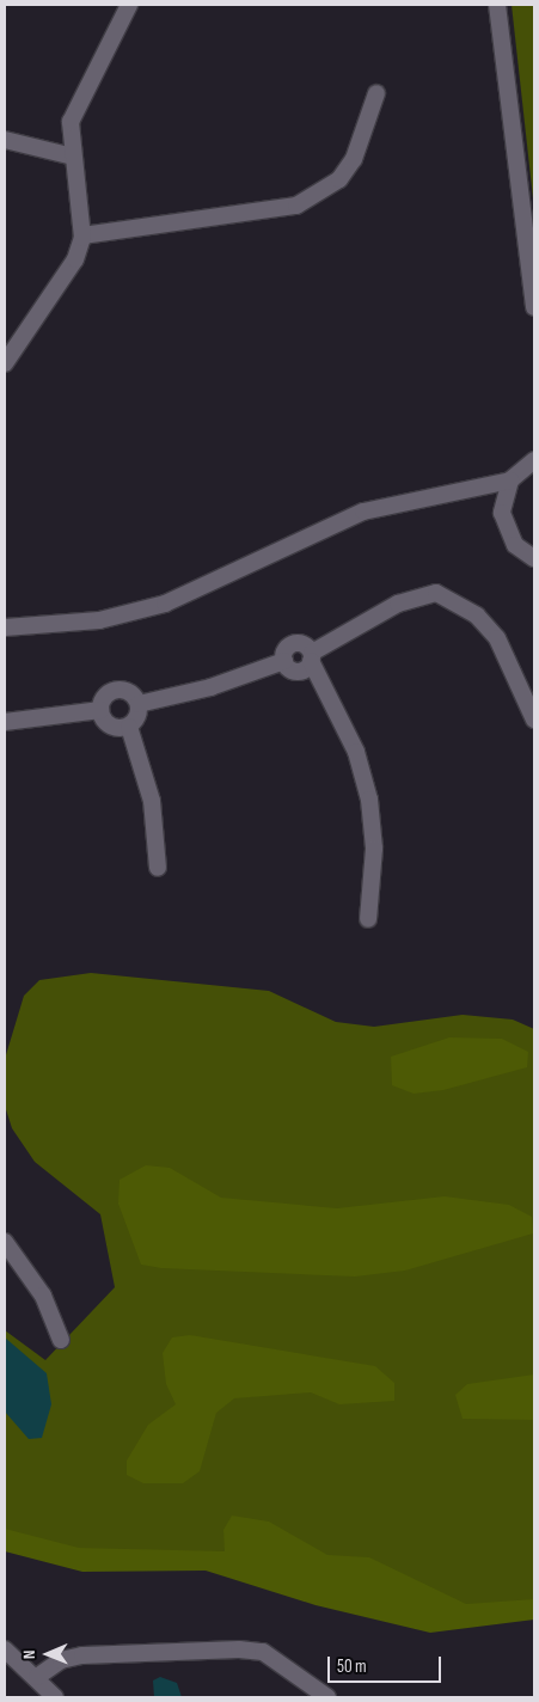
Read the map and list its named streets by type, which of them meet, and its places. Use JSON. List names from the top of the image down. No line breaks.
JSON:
{"scale_bar":"50 m","north":"left"}
